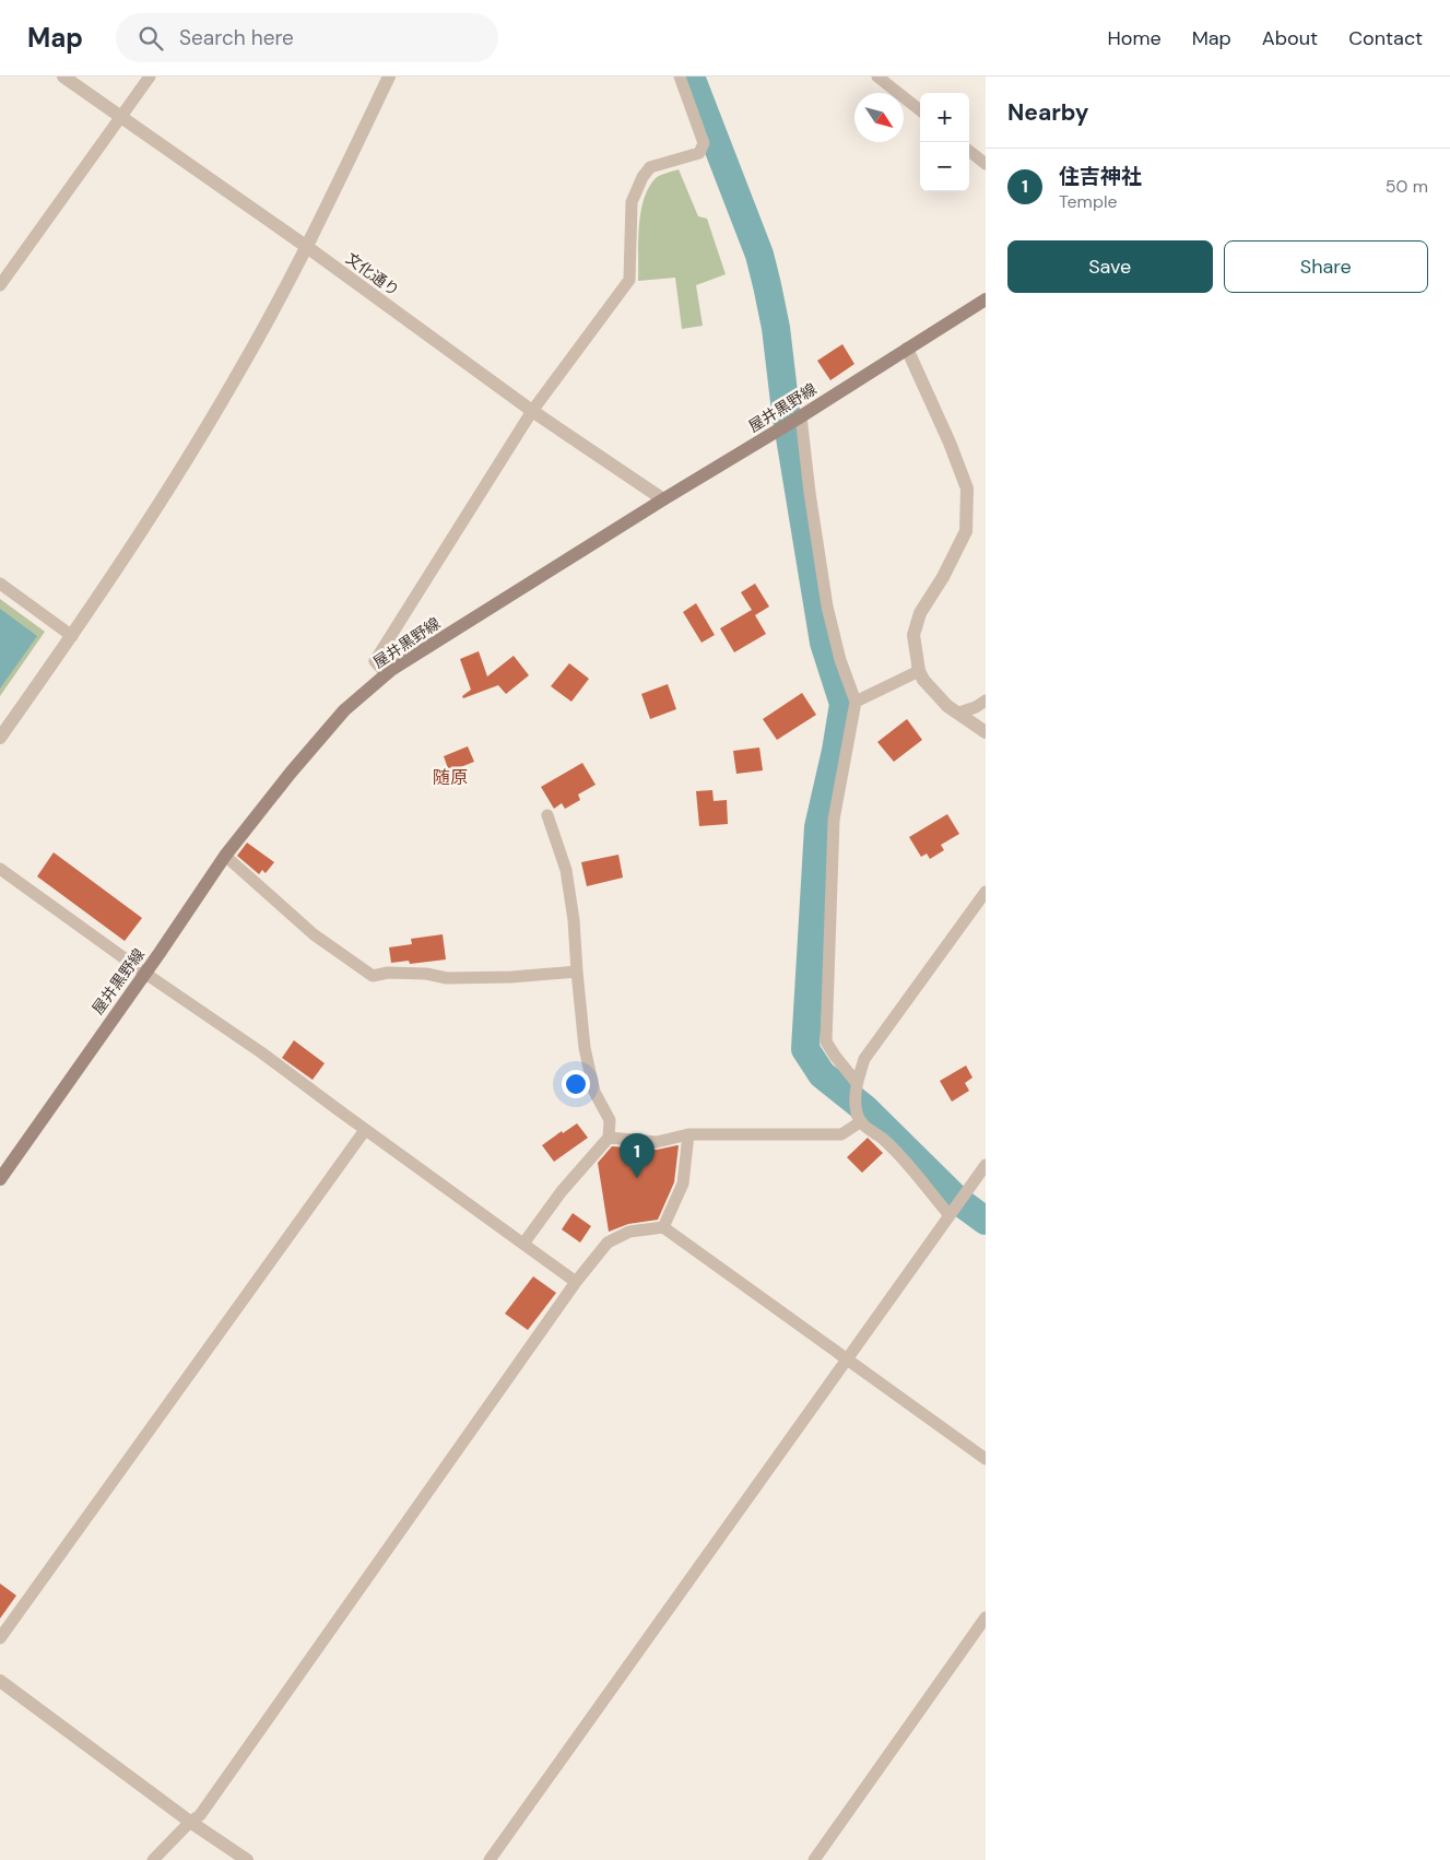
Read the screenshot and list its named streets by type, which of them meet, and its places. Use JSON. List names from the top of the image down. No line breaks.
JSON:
{"streets":{"main road":["屋井黒野線"],"street":["文化通り"]},"crossings":[["文化通り","屋井黒野線"]],"districts":["随原"],"north":"bottom right","page":{"header":"Map","search":"Search here","nav":["Home","Map","About","Contact"],"heading":"Nearby","map_buttons":["+","−"],"list":[{"mark":"1","name":"住吉神社","note":"Temple","value":"50 m"}],"buttons":["Save","Share"],"pins":"1"}}
